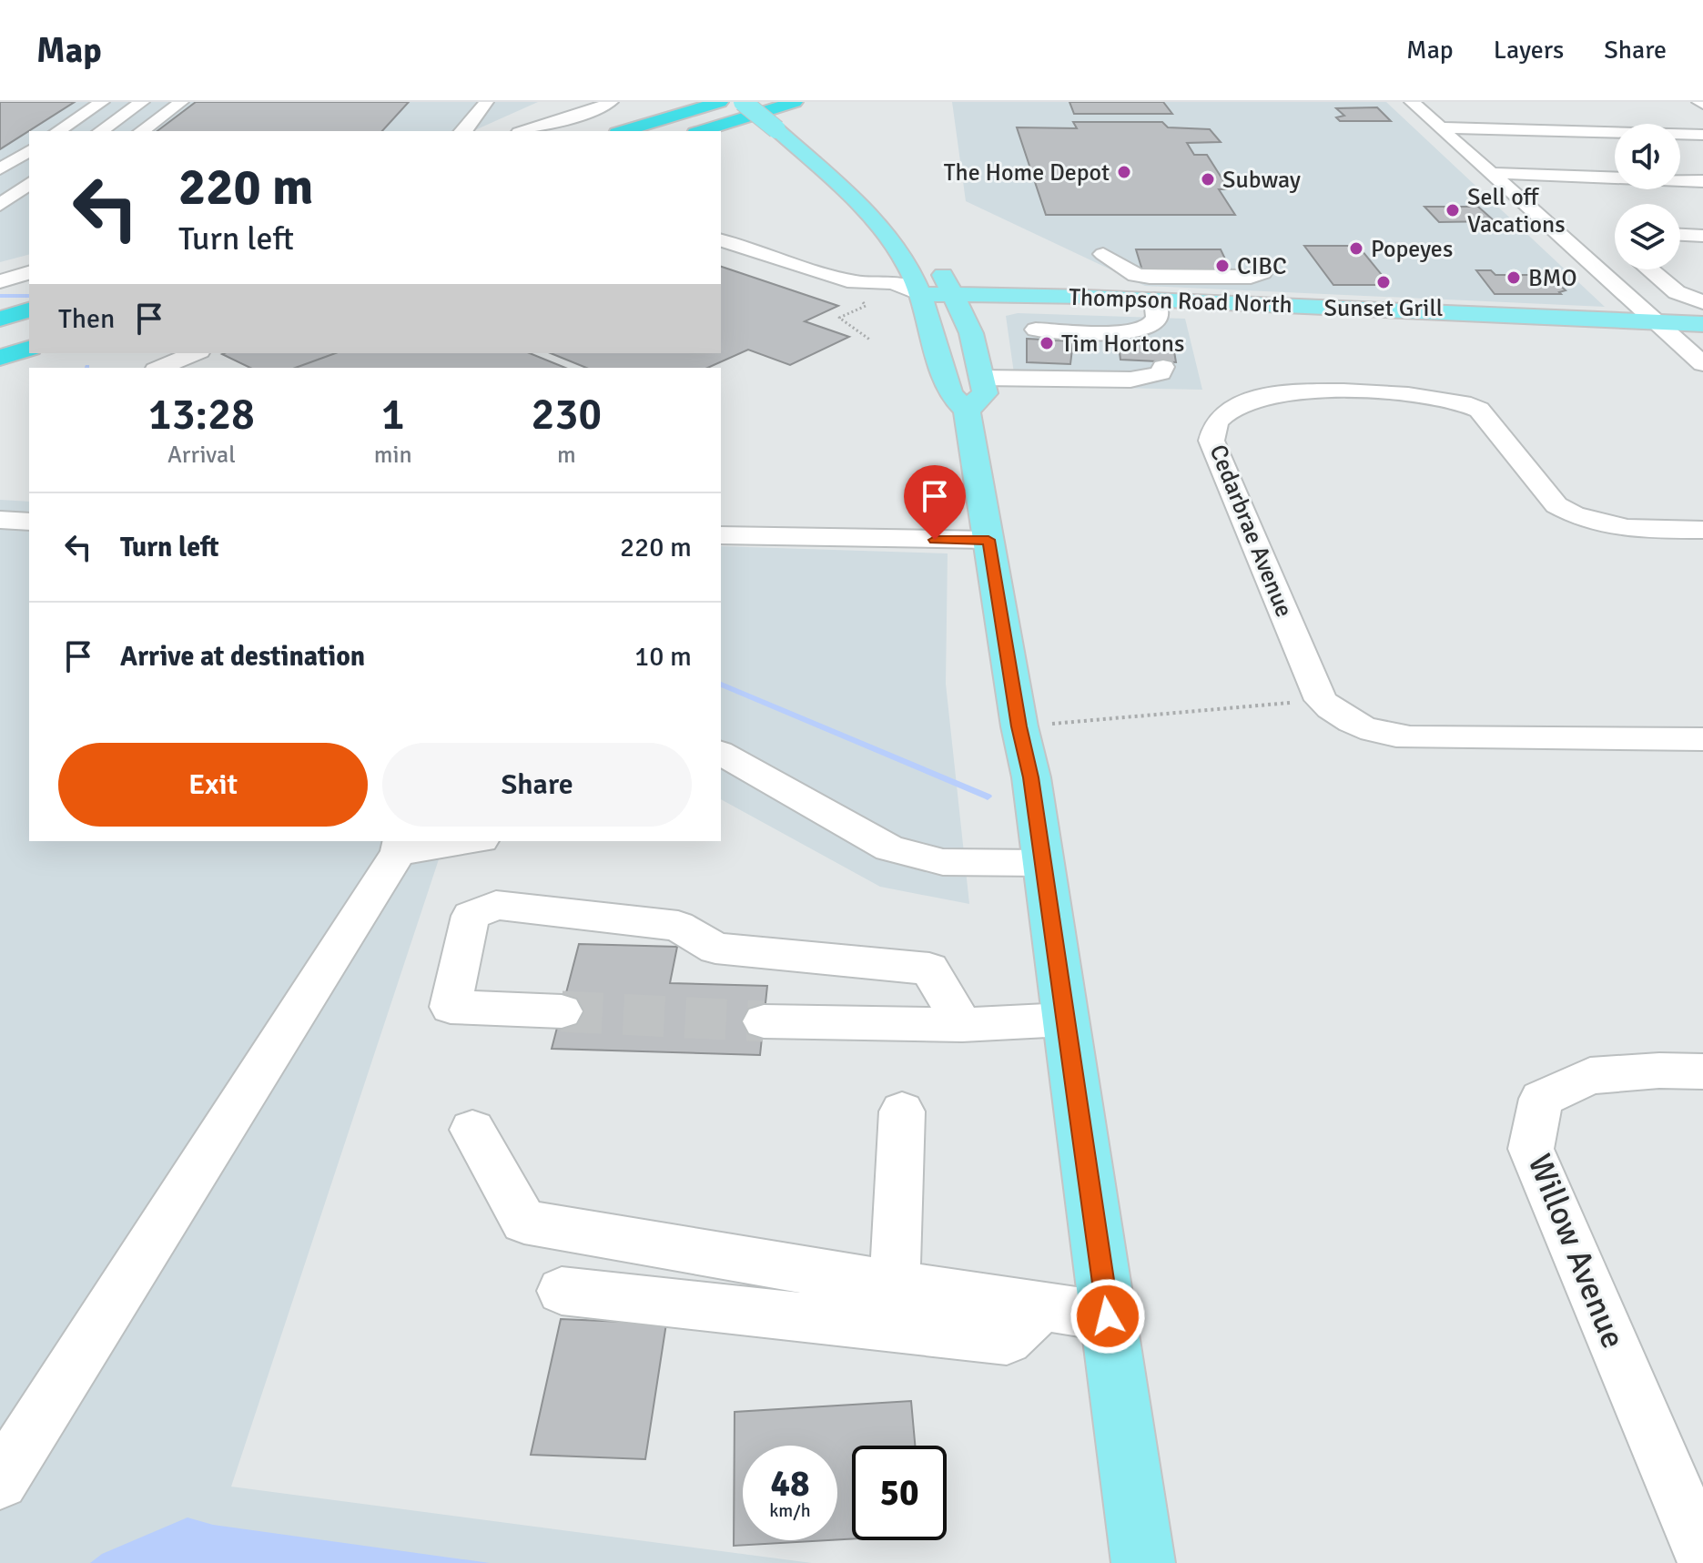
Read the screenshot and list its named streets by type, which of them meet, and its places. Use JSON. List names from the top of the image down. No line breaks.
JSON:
{"streets":{"main road":["Thompson Road North"],"street":["Cedarbrae Avenue","Willow Avenue"]},"places":["The Home Depot","Subway","Sell off Vacations","Popeyes","CIBC","BMO","Sunset Grill","Tim Hortons"],"page":{"header":"Map","nav":["Map","Layers","Share"],"turn":["220 m","Turn left"],"then":"Then","eta":["13:28","Arrival","1","min","230","m"],"list":[{"name":"Turn left","value":"220 m"},{"name":"Arrive at destination","value":"10 m"}],"buttons":["Exit","Share"],"speed":"48 km/h","limit":"50"}}
